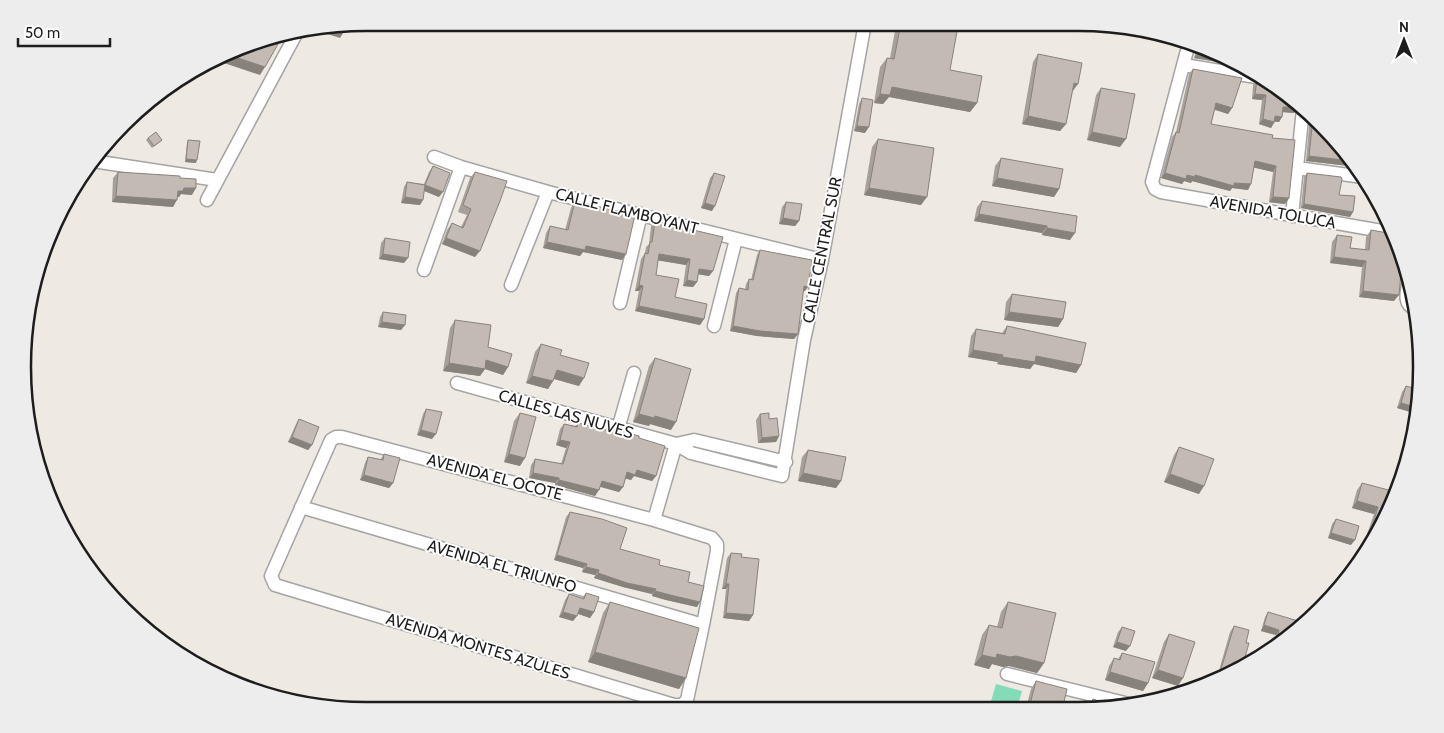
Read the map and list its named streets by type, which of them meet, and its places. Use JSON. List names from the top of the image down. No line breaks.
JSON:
{"streets":{"street":["CALLE FLAMBOYANT","AVENIDA TOLUCA","CALLE CENTRAL SUR","CALLES LAS NUVES","AVENIDA EL OCOTE","AVENIDA EL TRIUNFO","AVENIDA MONTES AZULES"]},"crossings":[["CALLE FLAMBOYANT","CALLE CENTRAL SUR"],["CALLE CENTRAL SUR","CALLES LAS NUVES"],["AVENIDA EL OCOTE","AVENIDA EL TRIUNFO"],["AVENIDA EL OCOTE","AVENIDA MONTES AZULES"],["AVENIDA EL TRIUNFO","AVENIDA MONTES AZULES"]],"scale_bar":"50 m","north":"top"}
